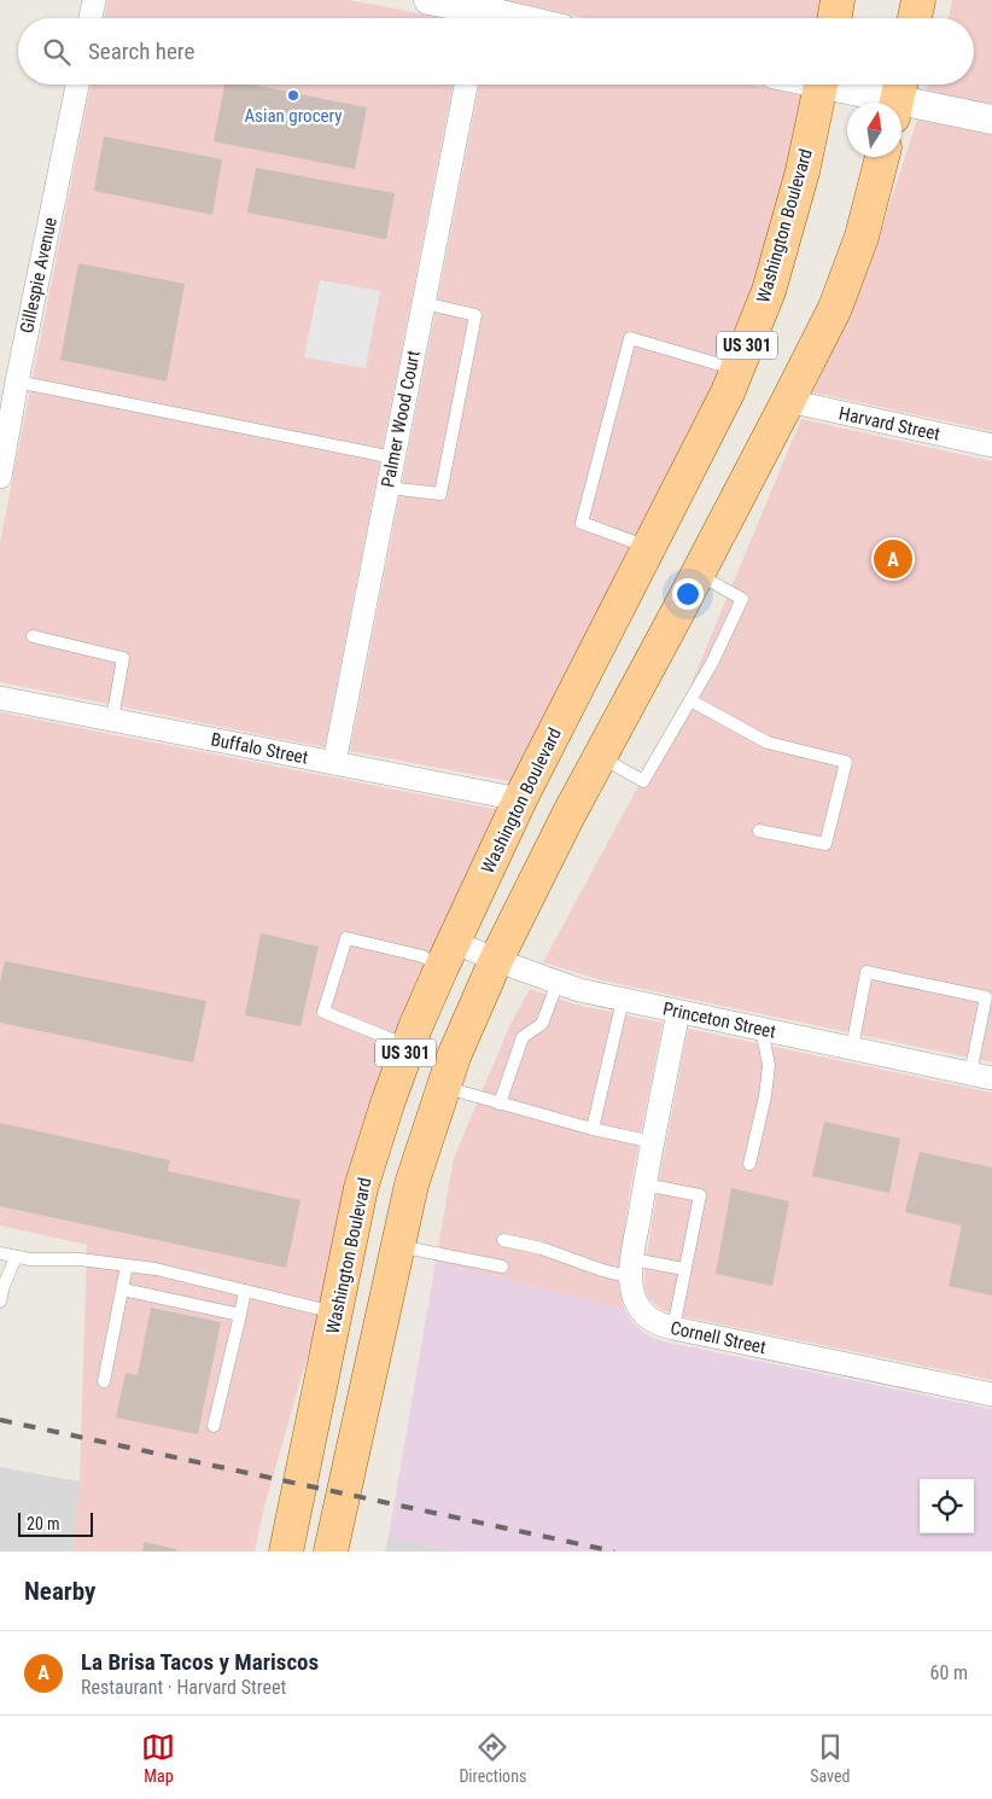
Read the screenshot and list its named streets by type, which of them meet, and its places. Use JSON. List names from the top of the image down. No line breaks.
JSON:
{"streets":{"main road":["Washington Boulevard","US 301"],"street":["Gillespie Avenue","Palmer Wood Court","Harvard Street","Buffalo Street","Princeton Street","Cornell Street"]},"crossings":[["Washington Boulevard","Buffalo Street"],["Washington Boulevard","Princeton Street"],["US 301","Harvard Street"],["US 301","Princeton Street"],["Palmer Wood Court","Buffalo Street"],["Princeton Street","Cornell Street"]],"places":["Asian grocery"],"scale_bar":"20 m","north":"top","page":{"search":"Search here","pins":"A","scale":"20 m","heading":"Nearby","list":[{"mark":"A","name":"La Brisa Tacos y Mariscos","note":"Restaurant · Harvard Street","value":"60 m"}],"nav":["Map","Directions","Saved"]}}
